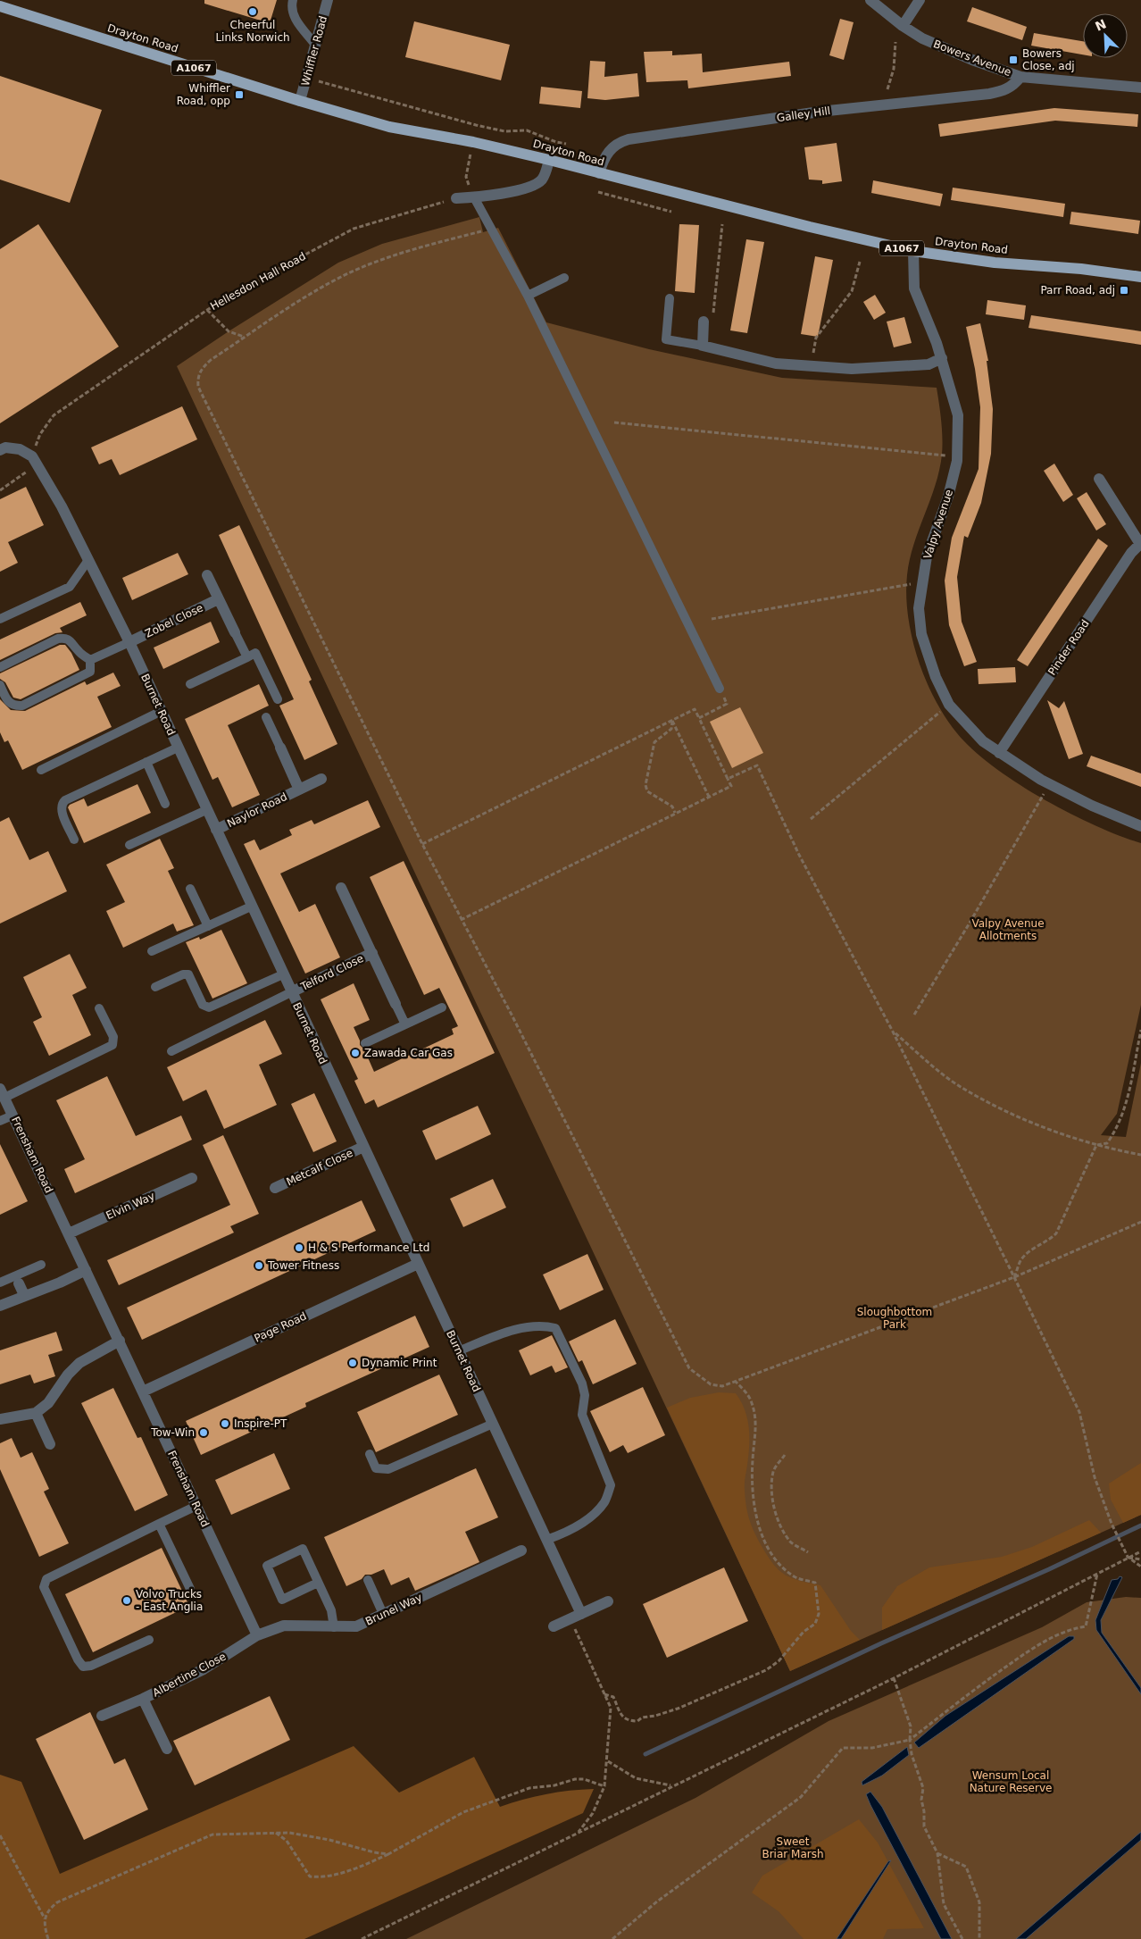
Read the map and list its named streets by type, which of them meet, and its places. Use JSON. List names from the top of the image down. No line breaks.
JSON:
{"streets":{"main road":["Drayton Road","A1067"],"street":["Whiffler Road","Bowers Avenue","Galley Hill","Valpy Avenue","Zobel Close","Pinder Road","Burnet Road","Naylor Road","Telford Close","Frensham Road","Metcalf Close","Elvin Way","Page Road","Brunel Way","Albertine Close"],"path":["Hellesdon Hall Road"]},"crossings":[["Drayton Road","Whiffler Road"],["Drayton Road","Galley Hill"],["Drayton Road","Valpy Avenue"],["Bowers Avenue","Galley Hill"],["Hellesdon Hall Road","Burnet Road"],["Valpy Avenue","Pinder Road"],["Zobel Close","Burnet Road"],["Burnet Road","Naylor Road"],["Burnet Road","Telford Close"],["Burnet Road","Metcalf Close"],["Burnet Road","Page Road"],["Frensham Road","Elvin Way"],["Frensham Road","Page Road"],["Frensham Road","Brunel Way"],["Frensham Road","Albertine Close"],["Brunel Way","Albertine Close"]],"parks":["Valpy Avenue Allotments","Sloughbottom Park","Wensum Local Nature Reserve","Sweet Briar Marsh"],"places":{"other":["Cheerful Links Norwich","Zawada Car Gas","H & S Performance Ltd","Tower Fitness","Dynamic Print","Inspire-PT","Tow-Win","Volvo Trucks - East Anglia"],"transit":["Bowers Close, adj","Whiffler Road, opp","Parr Road, adj"]},"north":"top left"}
